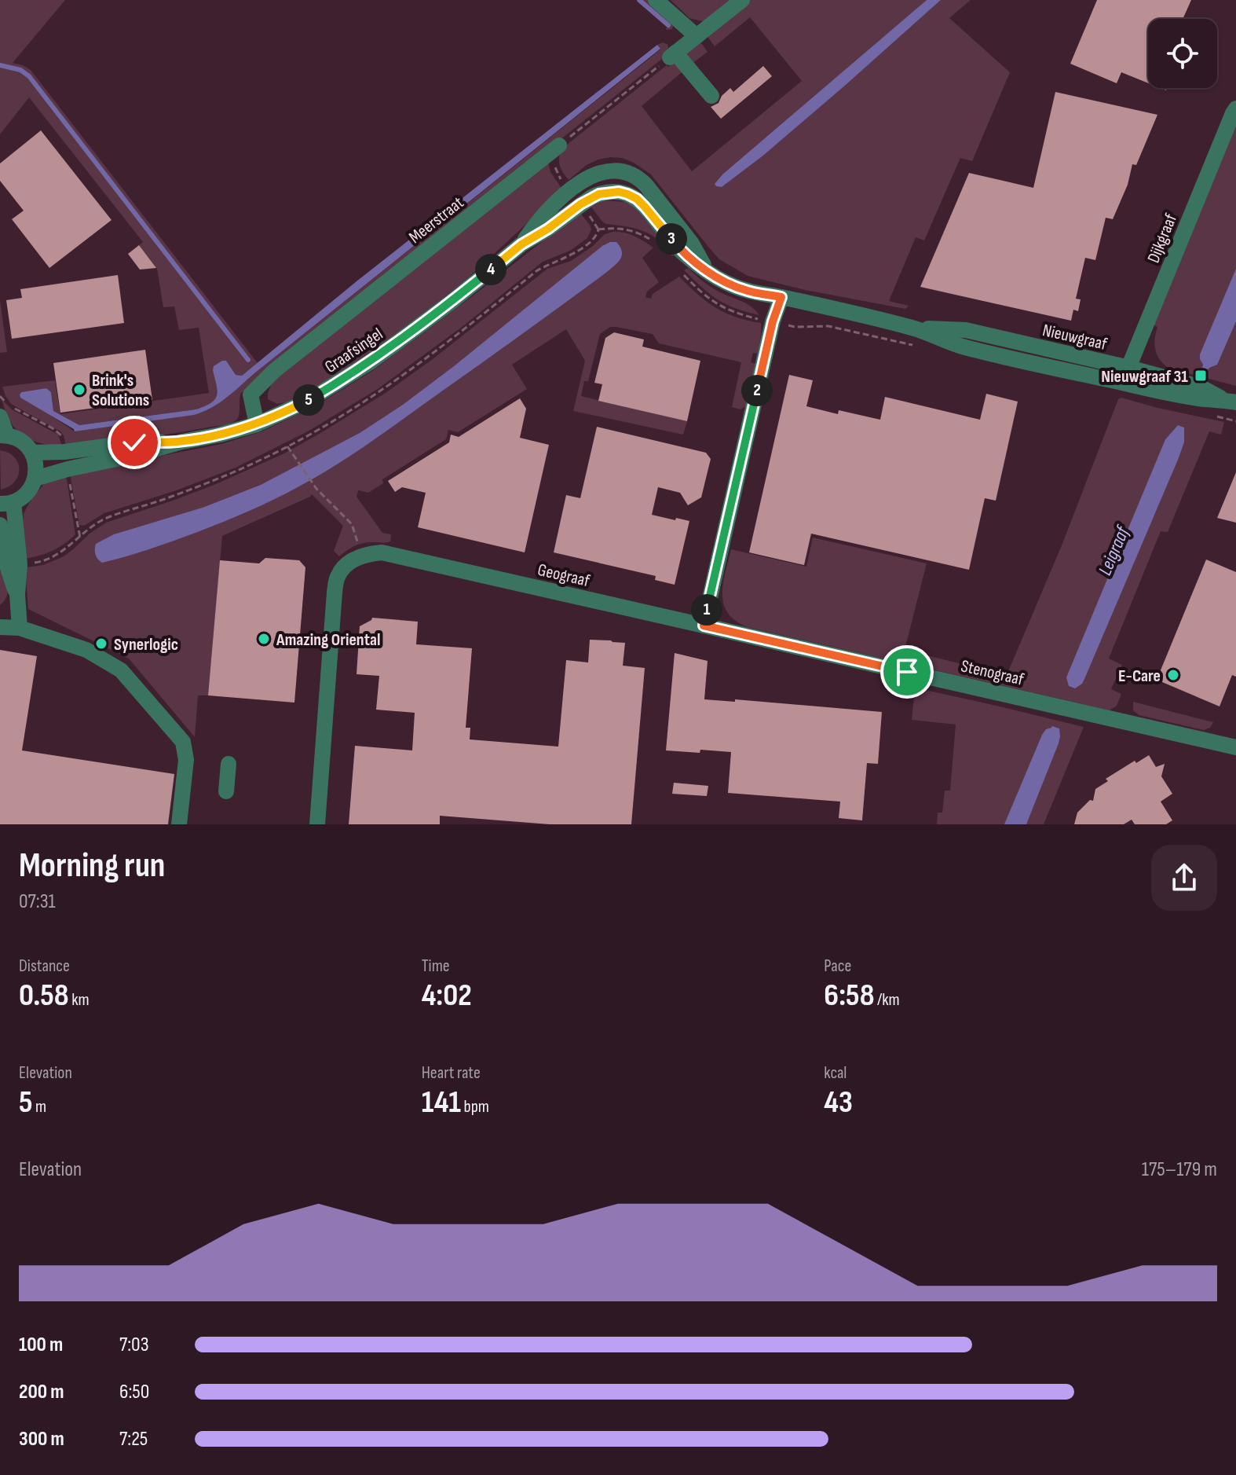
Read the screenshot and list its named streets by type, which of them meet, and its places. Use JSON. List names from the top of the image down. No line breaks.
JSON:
{"streets":{"street":["Meerstraat","Dijkgraaf","Nieuwgraaf","Graafsingel","Geograaf","Stenograaf"]},"crossings":[["Meerstraat","Graafsingel"],["Dijkgraaf","Nieuwgraaf"],["Nieuwgraaf","Graafsingel"],["Geograaf","Stenograaf"]],"water":["Leigraaf"],"places":{"transit":["Nieuwgraaf 31"],"other":["Brink's Solutions","Amazing Oriental","Synerlogic","E-Care"]},"page":{"pins":["3","4","2","5","1"],"heading":["Morning run","07:31"],"stats":[["Distance","0.58 km"],["Time","4:02"],["Pace","6:58 /km"],["Elevation","5 m"],["Heart rate","141 bpm"],["kcal","43"]],"chart":["Elevation","175–179 m"],"list":[{"name":"100 m","note":"7:03"},{"name":"200 m","note":"6:50"},{"name":"300 m","note":"7:25"}]}}
